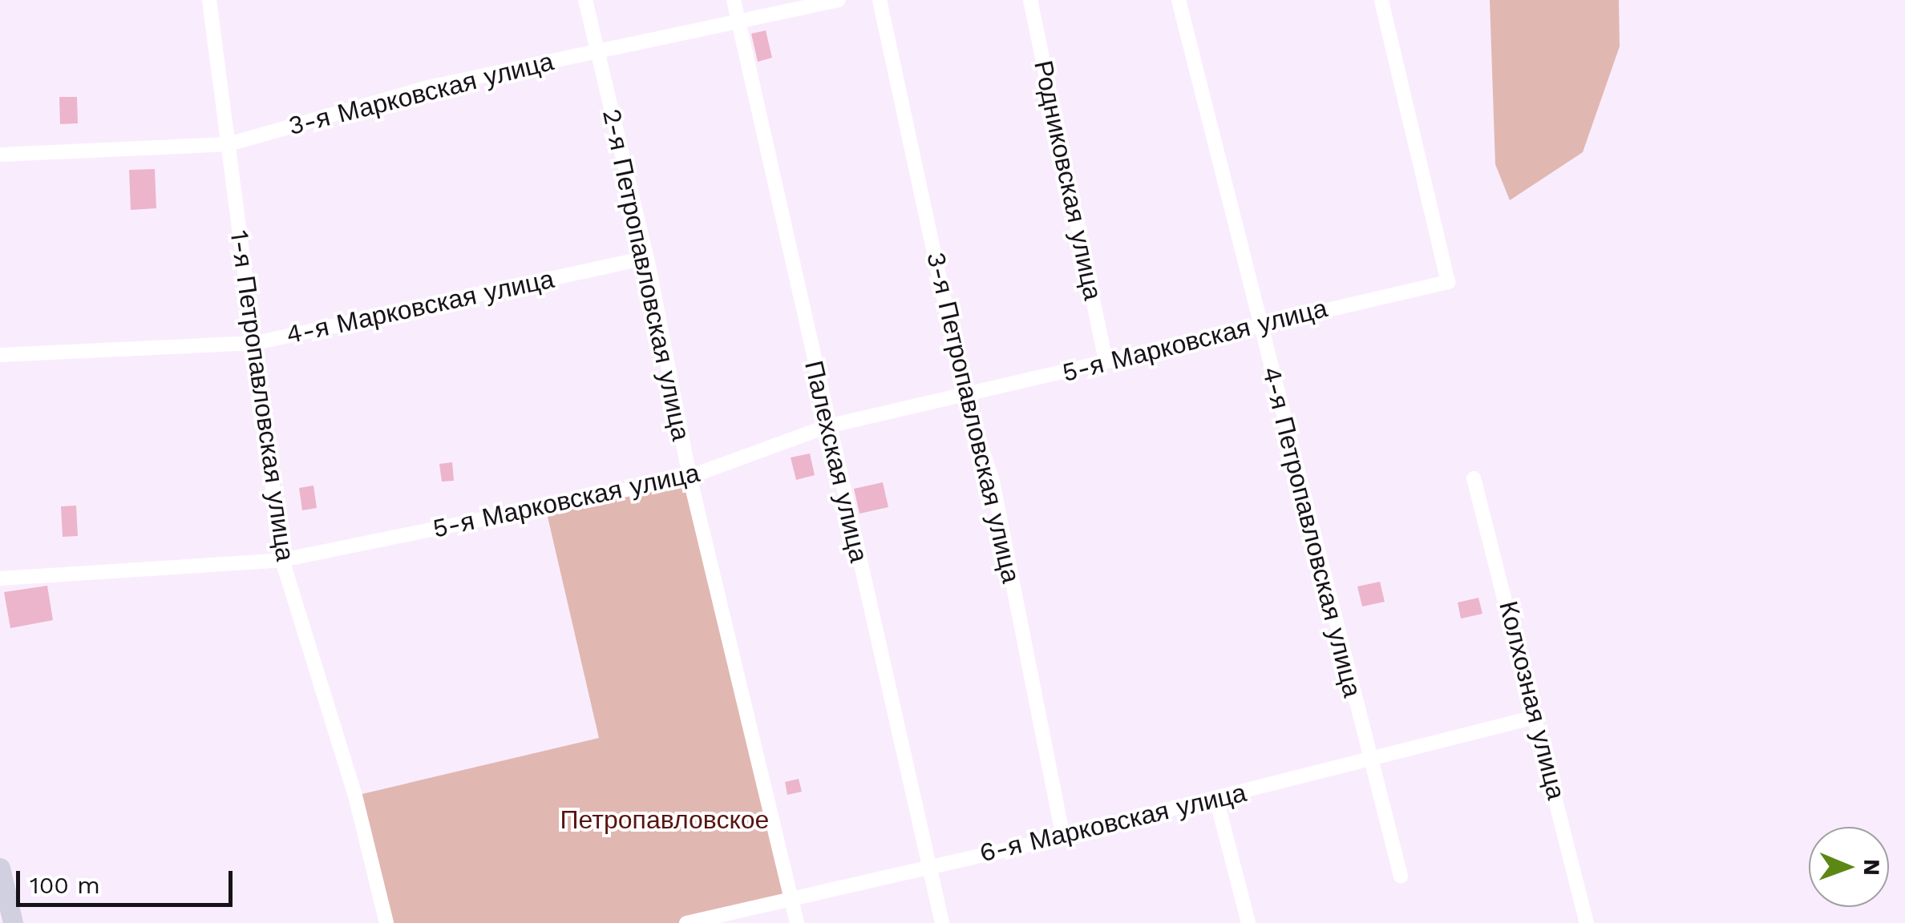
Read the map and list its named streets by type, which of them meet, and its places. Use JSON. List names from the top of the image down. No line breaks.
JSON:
{"streets":{"street":["3-я Марковская улица","Родниковская улица","2-я Петропавловская улица","4-я Марковская улица","5-я Марковская улица","1-я Петропавловская улица","3-я Петропавловская улица","Палехская улица","4-я Петропавловская улица","Колхозная улица","6-я Марковская улица"]},"crossings":[["3-я Марковская улица","2-я Петропавловская улица"],["3-я Марковская улица","1-я Петропавловская улица"],["3-я Марковская улица","Палехская улица"],["Родниковская улица","5-я Марковская улица"],["2-я Петропавловская улица","4-я Марковская улица"],["2-я Петропавловская улица","5-я Марковская улица"],["2-я Петропавловская улица","6-я Марковская улица"],["4-я Марковская улица","1-я Петропавловская улица"],["5-я Марковская улица","1-я Петропавловская улица"],["5-я Марковская улица","3-я Петропавловская улица"],["5-я Марковская улица","Палехская улица"],["5-я Марковская улица","4-я Петропавловская улица"],["3-я Петропавловская улица","6-я Марковская улица"],["Палехская улица","6-я Марковская улица"],["4-я Петропавловская улица","6-я Марковская улица"],["Колхозная улица","6-я Марковская улица"]],"parks":["Петропавловское"],"scale_bar":"100 m","north":"right"}
